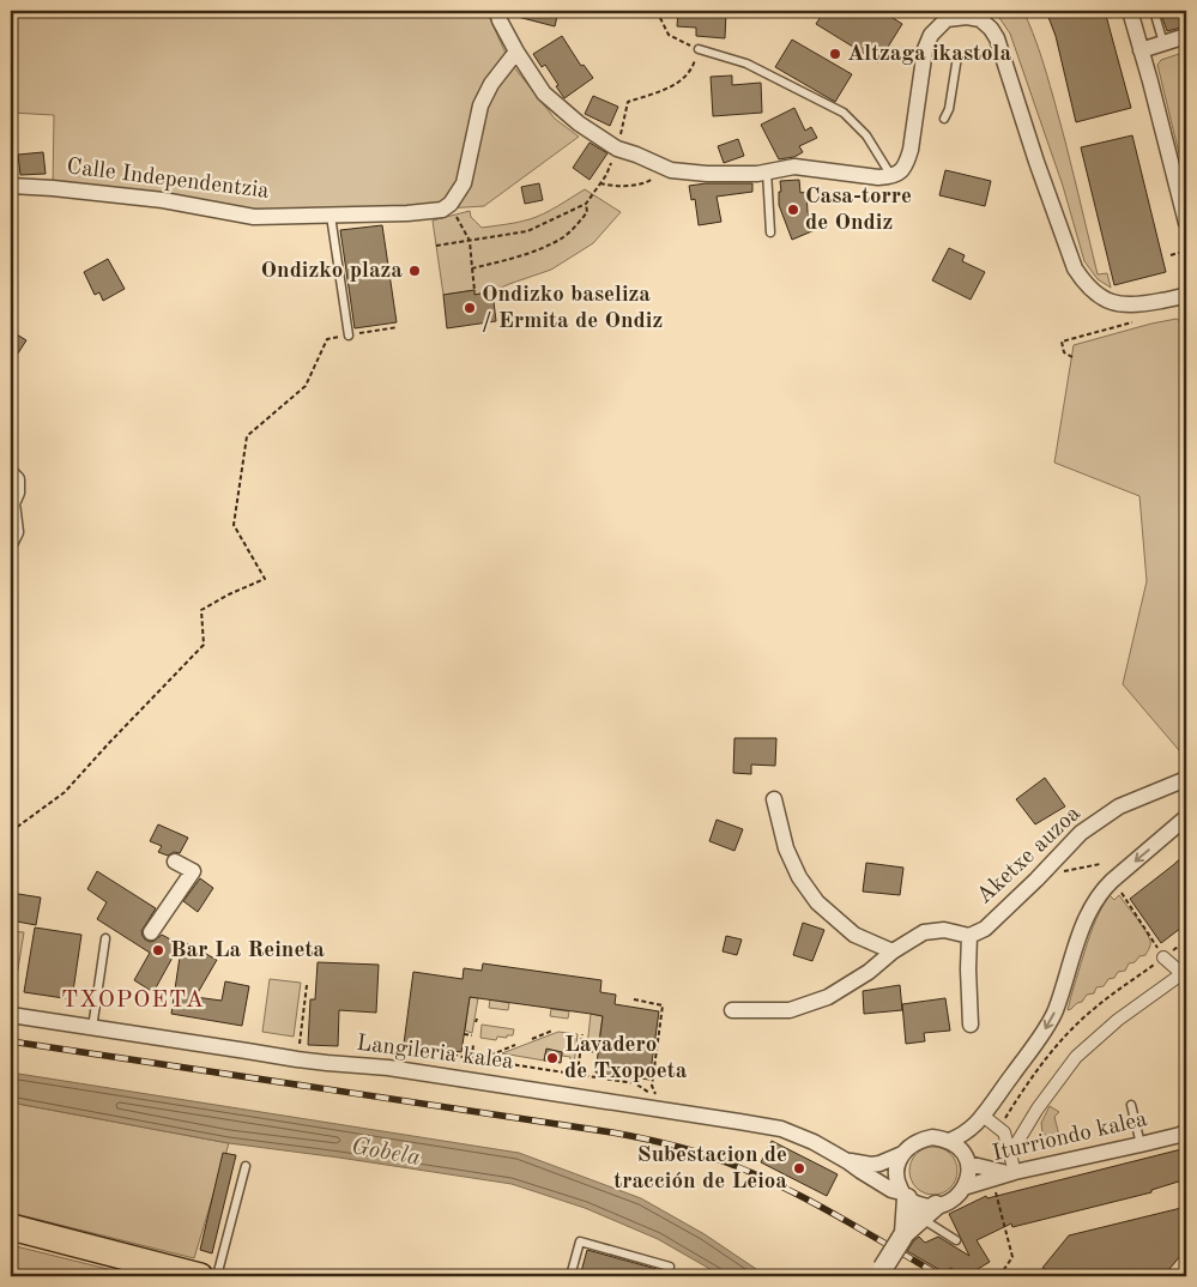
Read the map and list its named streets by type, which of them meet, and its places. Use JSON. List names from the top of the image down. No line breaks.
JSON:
{"streets":{"street":["Calle Independentzia","Aketxe auzoa","Langileria kalea","Iturriondo kalea"]},"crossings":[["Langileria kalea","Iturriondo kalea"]],"districts":["TXOPOETA"],"water":["Gobela"],"places":["Altzaga ikastola","Casa-torre de Ondiz","Ondizko plaza","Ondizko baseliza / Ermita de Ondiz","Bar La Reineta","Lavadero de Txopoeta","Subestacion de tracción de Leioa"]}
